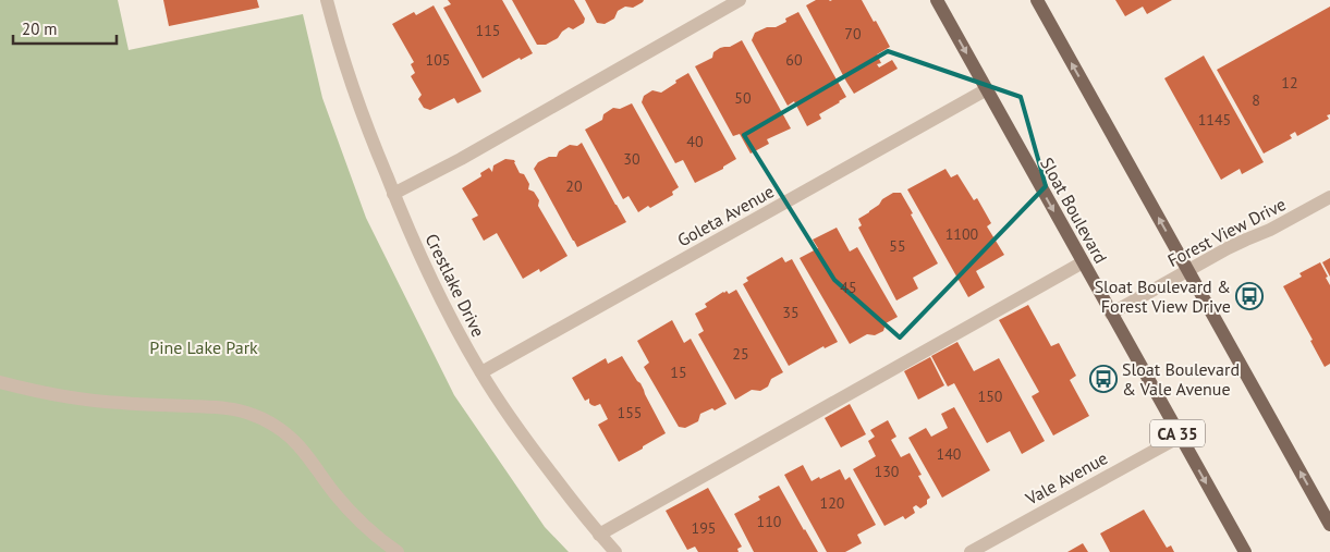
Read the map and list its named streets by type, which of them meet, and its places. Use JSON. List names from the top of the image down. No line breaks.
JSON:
{"streets":{"main road":["Sloat Boulevard","CA 35"],"street":["Goleta Avenue","Forest View Drive","Crestlake Drive","Vale Avenue"]},"crossings":[["Sloat Boulevard","Goleta Avenue"],["Sloat Boulevard","Forest View Drive"],["Sloat Boulevard","Vale Avenue"],["Goleta Avenue","Crestlake Drive"]],"parks":["Pine Lake Park"],"places":{"bus stop":["Sloat Boulevard & Forest View Drive","Sloat Boulevard & Vale Avenue"]},"house_numbers":["115","70","105","60","12","50","8","1145","40","30","20","1100","55","45","35","25","15","150","155","140","130","120","110","195"],"scale_bar":"20 m"}
